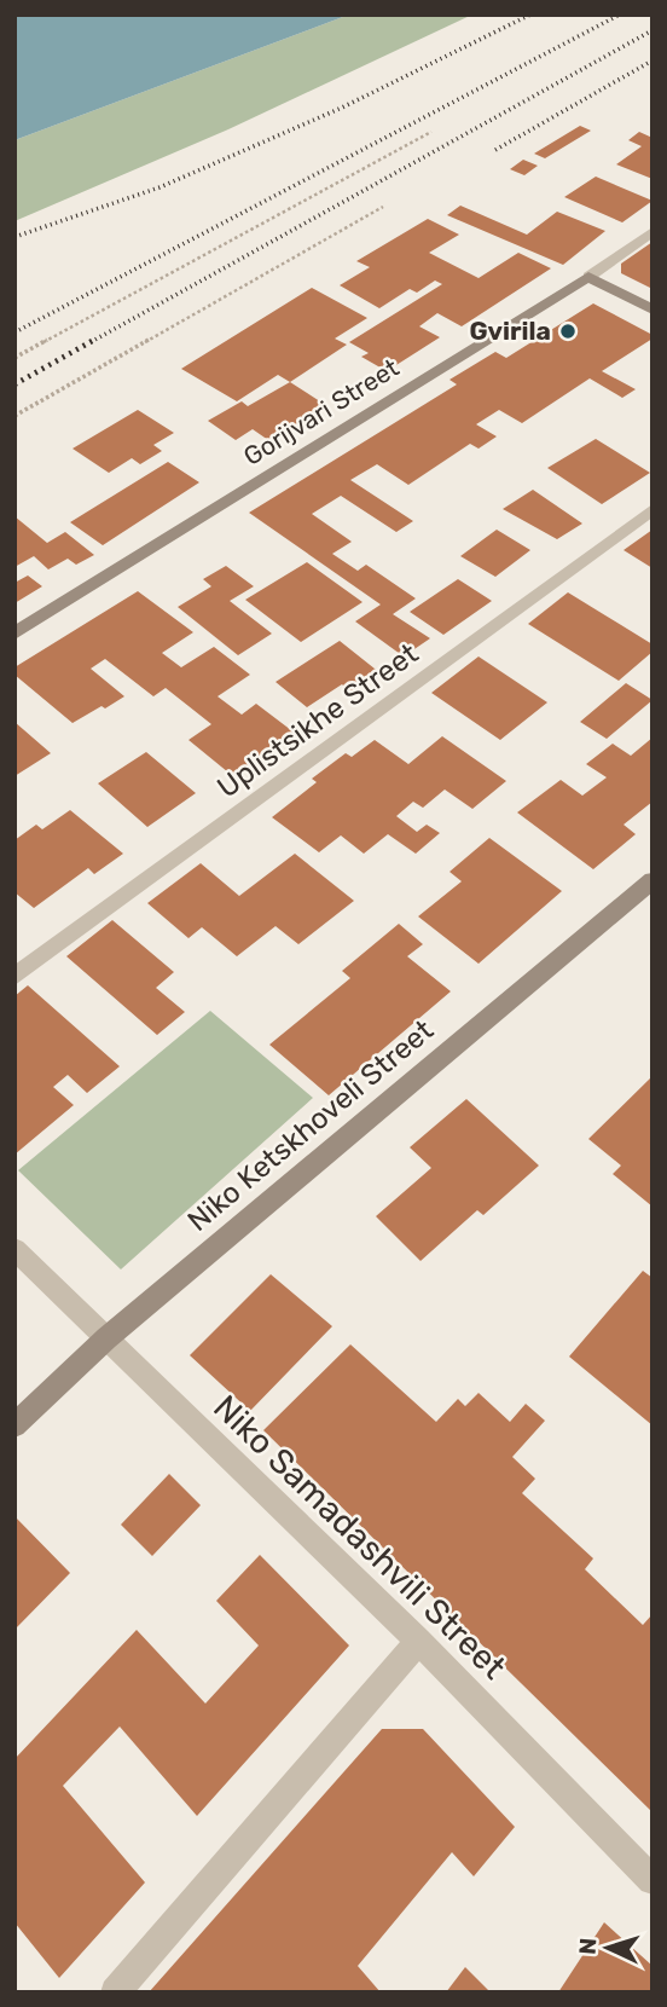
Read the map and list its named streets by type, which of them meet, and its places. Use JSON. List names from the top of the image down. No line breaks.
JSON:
{"streets":{"main road":["Gorijvari Street","Niko Ketskhoveli Street"],"street":["Uplistsikhe Street","Niko Samadashvili Street"]},"crossings":[["Niko Ketskhoveli Street","Niko Samadashvili Street"]],"places":["Gvirila"],"north":"left"}
